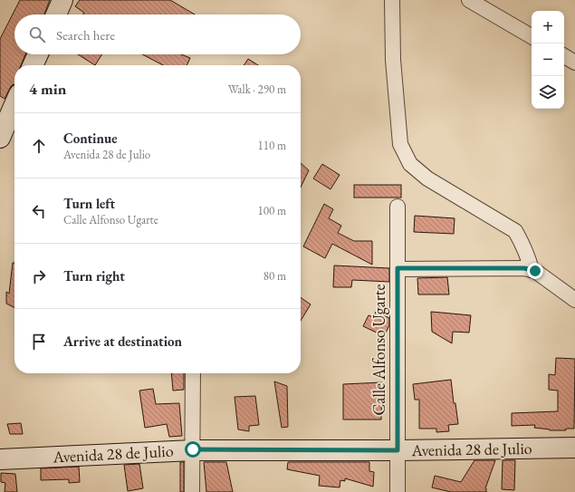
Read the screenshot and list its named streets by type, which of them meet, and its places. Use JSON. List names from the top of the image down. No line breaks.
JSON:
{"streets":{"main road":["Avenida 28 de Julio"],"street":["Calle Alfonso Ugarte"]},"crossings":[["Calle Alfonso Ugarte","Avenida 28 de Julio"]],"page":{"map_buttons":["+","−"],"search":"Search here","heading":["4 min","Walk · 290 m"],"list":[["Continue","Avenida 28 de Julio","110 m"],["Turn left","Calle Alfonso Ugarte","100 m"],["Turn right","80 m"],"Arrive at destination"]}}
